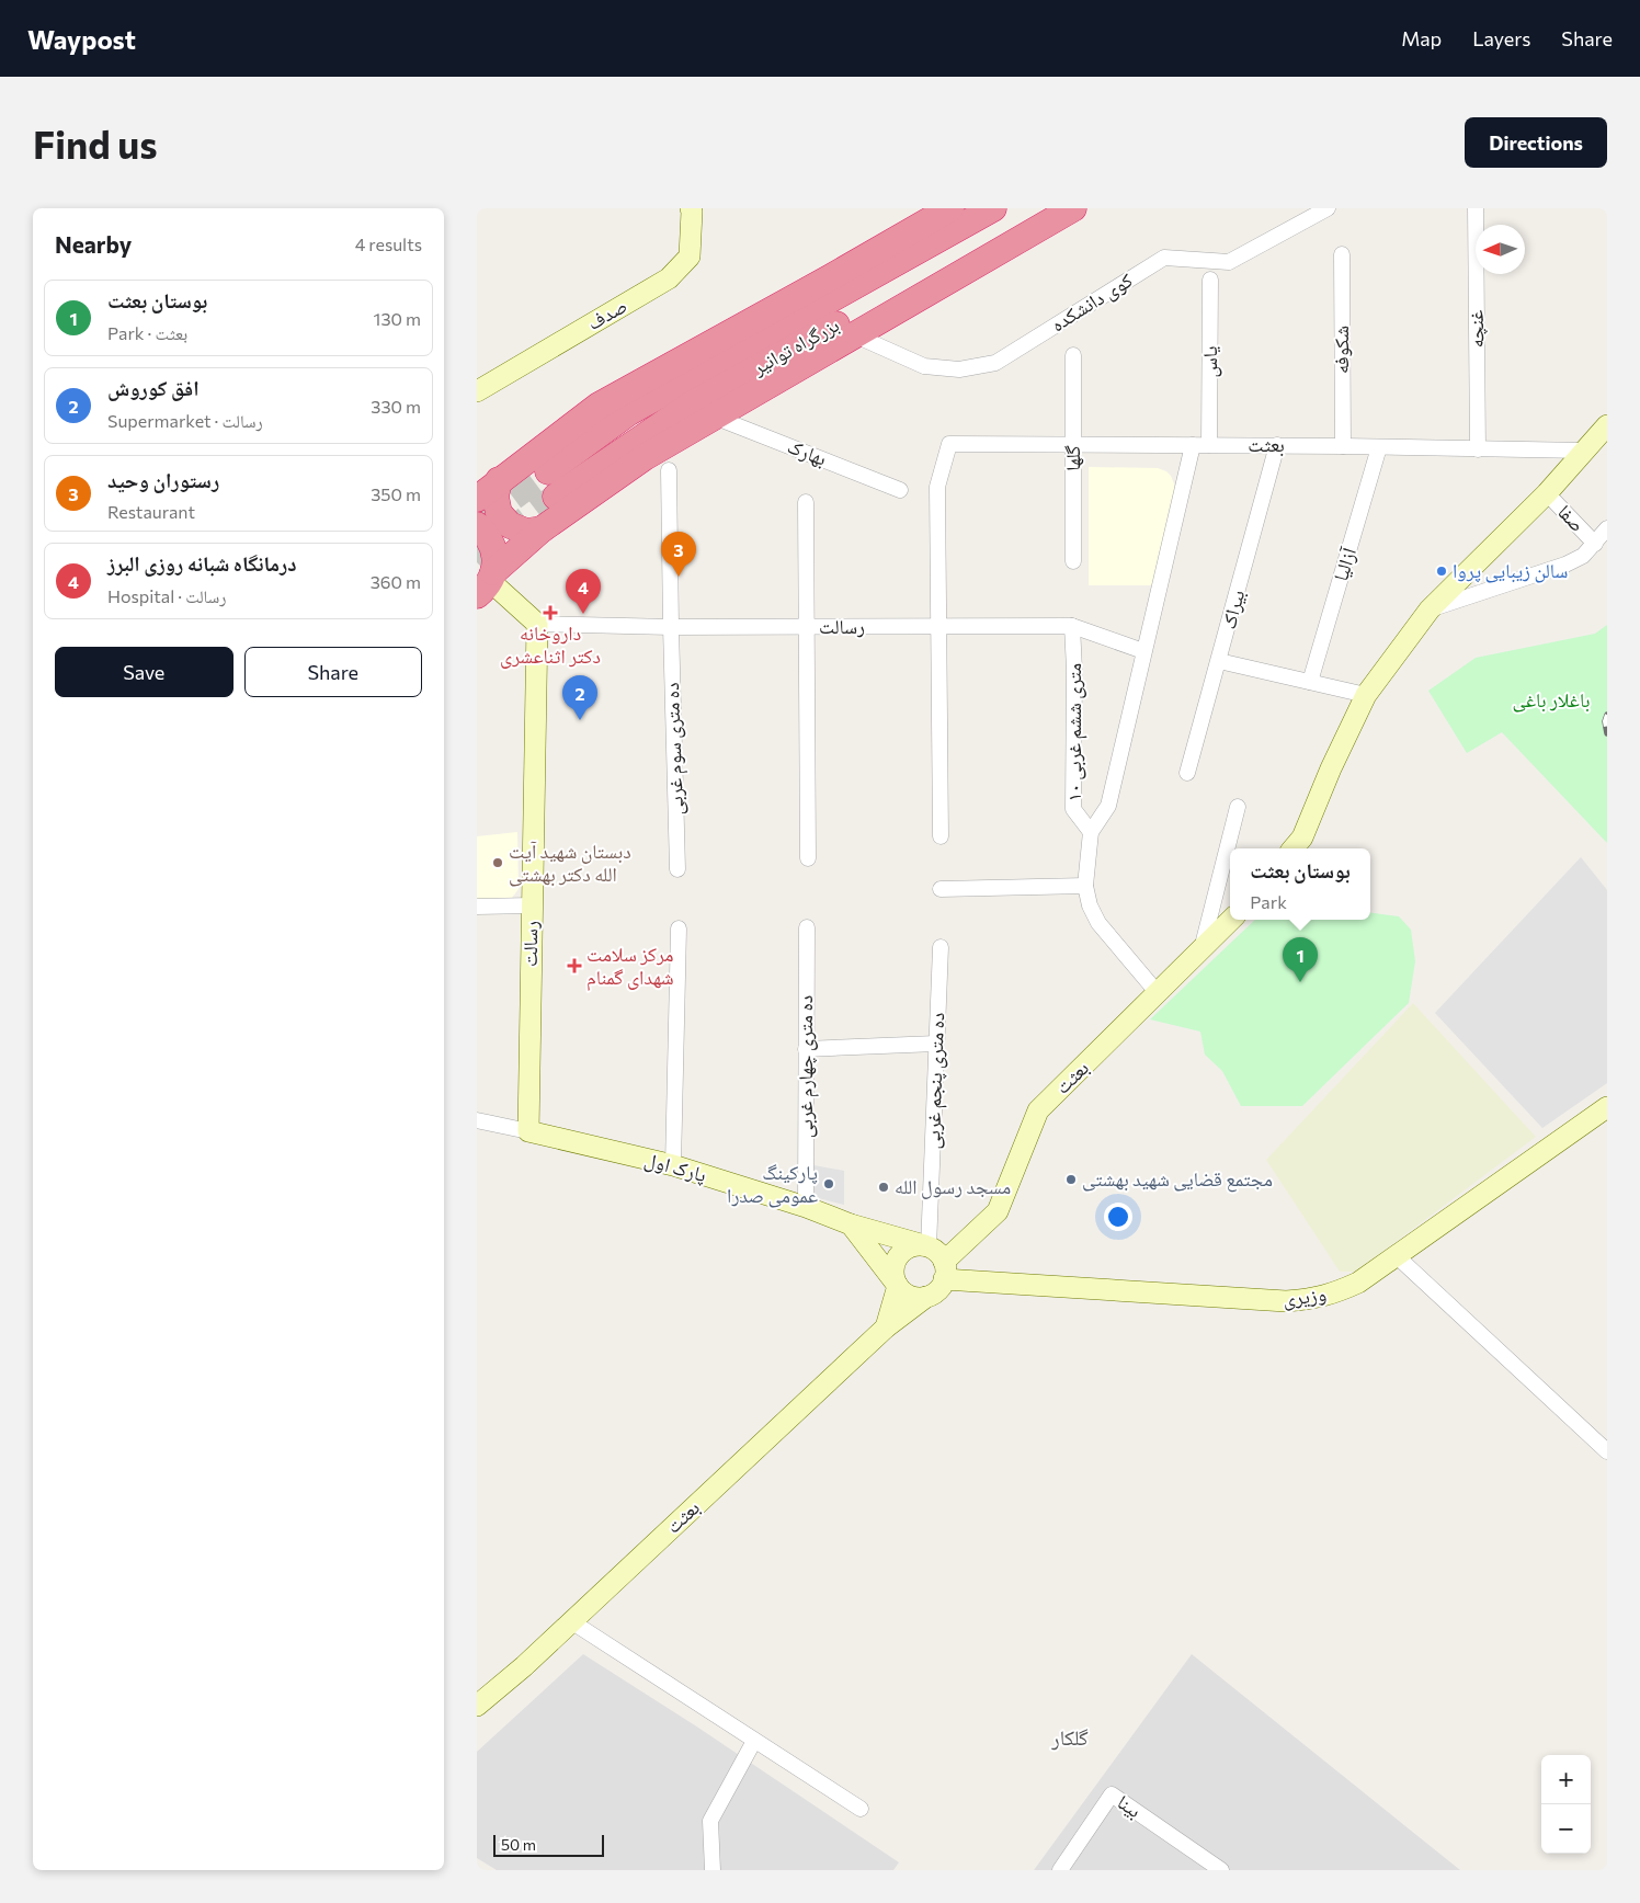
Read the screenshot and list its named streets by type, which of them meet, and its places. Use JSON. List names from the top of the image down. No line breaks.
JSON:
{"streets":{"highway":["بزرگراه توانیر"],"main road":["صدف","بعثت","رسالت","پارک اول","وزیری"],"street":["کوی دانشکده","غنچه","شکوفه","یاس","بهارک","گلها","صفا","آزالیا","بیراک","۱۰ متری ششم غربی","ده متری سوم غربی","ده متری چهارم غربی","ده متری پنجم غربی","بینا"]},"crossings":[["غنچه","بعثت"],["شکوفه","بعثت"],["یاس","بعثت"],["بعثت","گلها"],["بعثت","آزالیا"],["بعثت","بیراک"],["بعثت","رسالت"],["بعثت","ده متری پنجم غربی"],["بعثت","پارک اول"],["بعثت","وزیری"],["رسالت","۱۰ متری ششم غربی"],["رسالت","ده متری سوم غربی"],["رسالت","پارک اول"],["ده متری چهارم غربی","پارک اول"],["ده متری پنجم غربی","پارک اول"],["ده متری پنجم غربی","وزیری"],["پارک اول","وزیری"]],"districts":["گلکار"],"parks":["باغلار باغی"],"places":{"other":["سالن زيبايى پروا","دبستان شهید آیت الله دکتر بهشتی","مجتمع قضایی شهید بهشتی","پارکینگ عمومی صدرا","مسجد رسول الله"],"health":["داروخانه دکتر اثناعشری","مرکز سلامت شهدای گمنام"]},"scale_bar":"50 m","north":"left","page":{"header":"Waypost","nav":["Map","Layers","Share"],"buttons":["Directions",["Save","Share"]],"title":"Find us","heading":["Nearby","4 results"],"list":[{"mark":"1","name":"بوستان بعثت","note":"Park · بعثت","value":"130 m"},{"mark":"2","name":"افق کوروش","note":"Supermarket · رسالت","value":"330 m"},{"mark":"3","name":"رستوران وحید","note":"Restaurant","value":"350 m"},{"mark":"4","name":"درمانگاه شبانه روزی البرز","note":"Hospital · رسالت","value":"360 m"}],"pins":["3","4","2","1"],"popup":["بوستان بعثت","Park"],"map_buttons":["+","−"],"scale":"50 m"}}
